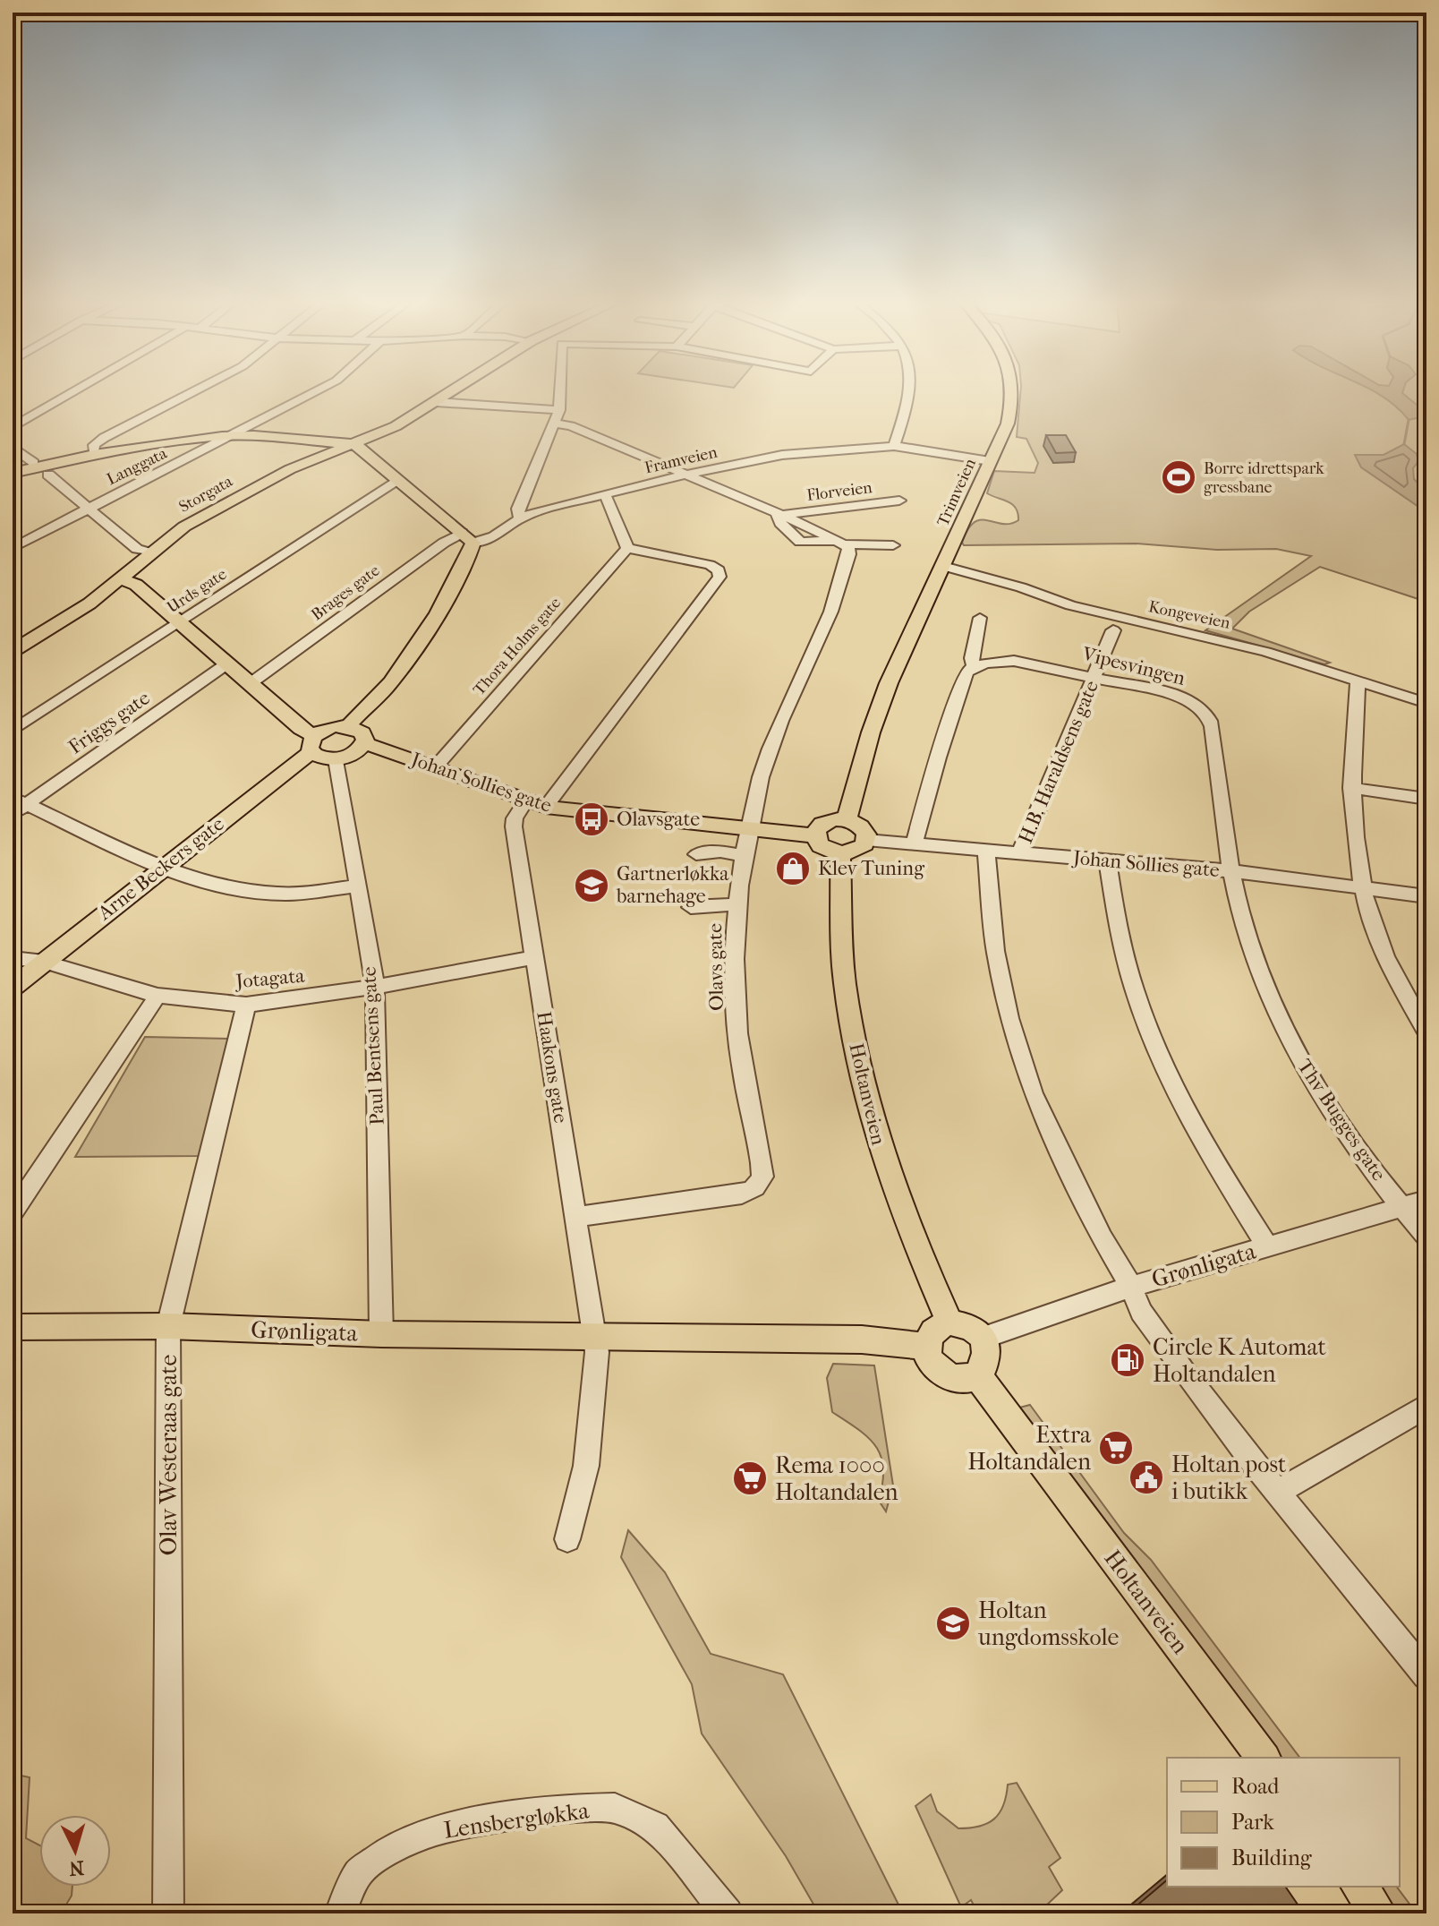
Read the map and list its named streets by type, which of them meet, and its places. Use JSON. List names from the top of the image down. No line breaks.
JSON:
{"streets":{"main road":["Trimveien","Storgata","Johan Sollies gate","Arne Beckers gate","Holtanveien","Grønligata"],"street":["Framveien","Langgata","Florveien","Urds gate","Brages gate","Kongeveien","Thora Holms gate","Vipesvingen","Friggs gate","H.B. Haraldsens gate","Olavs gate","Jotagata","Paul Bentsens gate","Haakons gate","Thv Bugges gate","Olav Westeraas gate","Lensbergløkka"]},"crossings":[["Framveien","Trimveien"],["Framveien","Brages gate"],["Trimveien","Kongeveien"],["Thora Holms gate","Johan Sollies gate"],["Vipesvingen","H.B. Haraldsens gate"],["Vipesvingen","Johan Sollies gate"],["Vipesvingen","Thv Bugges gate"],["H.B. Haraldsens gate","Johan Sollies gate"],["Johan Sollies gate","Arne Beckers gate"],["Johan Sollies gate","Olavs gate"],["Johan Sollies gate","Paul Bentsens gate"],["Johan Sollies gate","Haakons gate"],["Johan Sollies gate","Holtanveien"],["Johan Sollies gate","Thv Bugges gate"],["Arne Beckers gate","Jotagata"],["Arne Beckers gate","Paul Bentsens gate"],["Olavs gate","Haakons gate"],["Jotagata","Paul Bentsens gate"],["Jotagata","Haakons gate"],["Jotagata","Olav Westeraas gate"],["Paul Bentsens gate","Grønligata"],["Haakons gate","Grønligata"],["Holtanveien","Grønligata"],["Thv Bugges gate","Grønligata"],["Grønligata","Olav Westeraas gate"]],"places":{"sports":["Borre idrettspark gressbane"],"bus stop":["Olavsgate"],"shop":["Klev Tuning"],"school or university":["Gartnerløkka barnehage","Holtan ungdomsskole"],"fuel station":["Circle K Automat Holtandalen"],"supermarket":["Extra Holtandalen","Rema 1000 Holtandalen"],"public building":["Holtan post i butikk"]},"legend":["Road","Park","Building"],"north":"bottom"}
